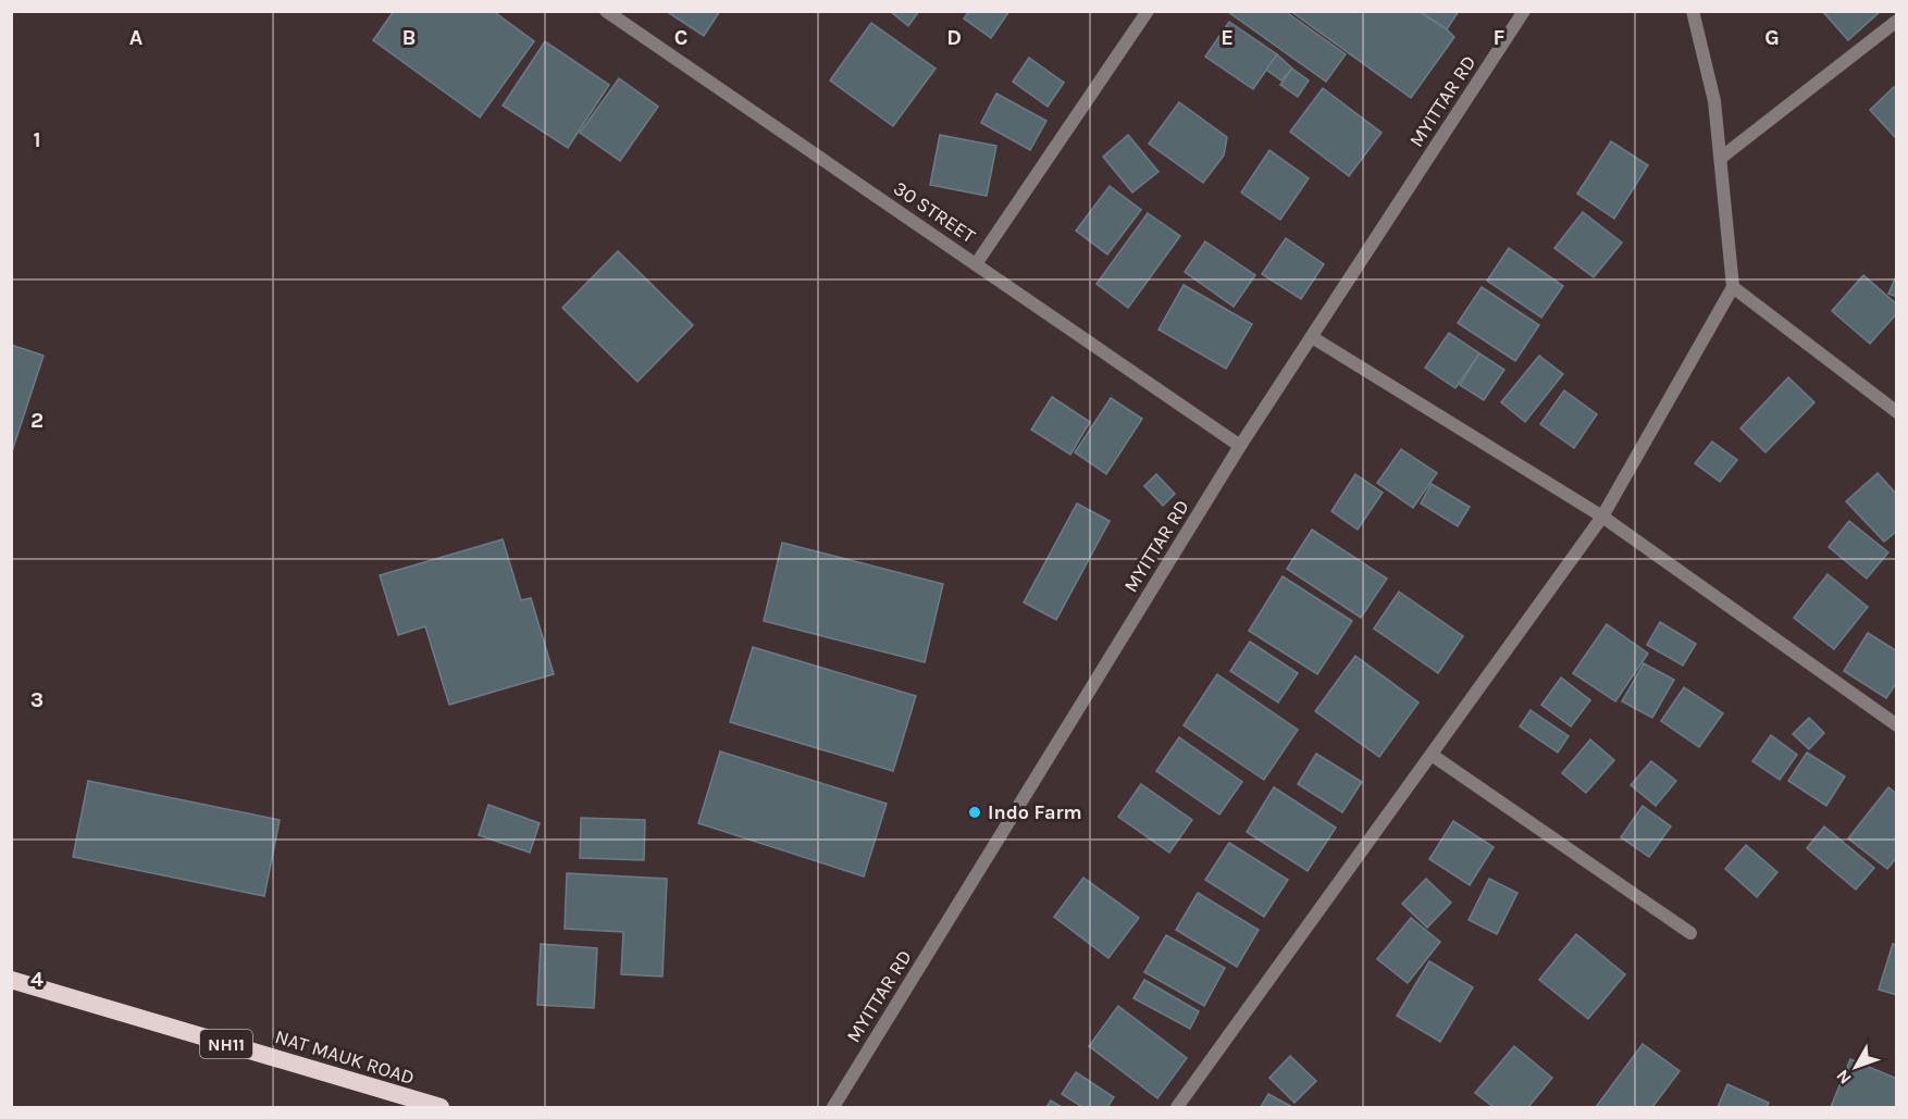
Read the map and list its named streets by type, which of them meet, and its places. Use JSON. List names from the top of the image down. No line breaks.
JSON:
{"streets":{"highway":["NH11","NAT MAUK ROAD"],"street":["MYITTAR RD","30 STREET"]},"crossings":[["MYITTAR RD","30 STREET"]],"places":["Indo Farm"],"north":"bottom left","grid":{"columns":["A","B","C","D","E","F","G"],"rows":["1","2","3","4"]}}
